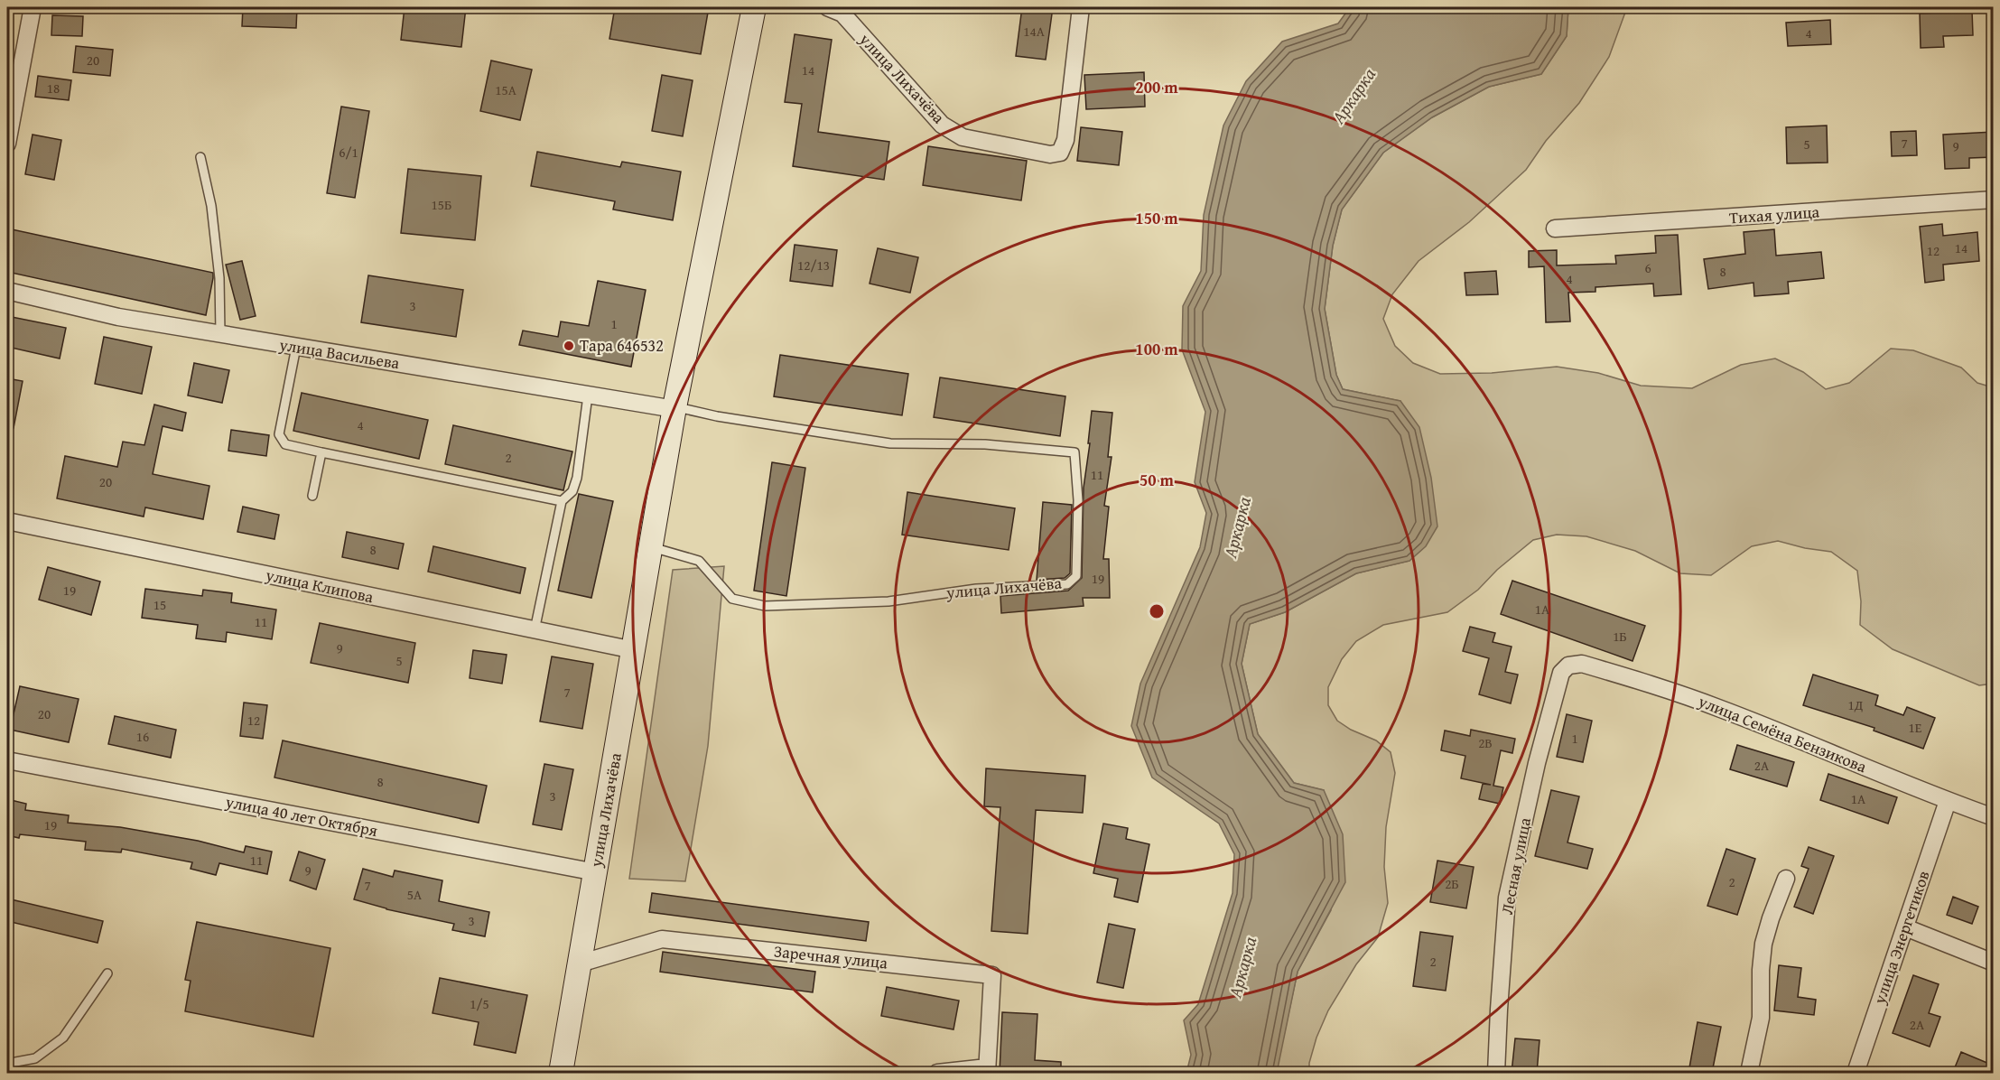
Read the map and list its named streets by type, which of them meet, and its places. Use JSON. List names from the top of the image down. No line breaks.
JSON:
{"streets":{"street":["улица Лихачёва","Тихая улица","улица Васильева","улица Клипова","улица Семёна Бензикова","улица 40 лет Октября","Лесная улица","улица Энергетиков","Заречная улица"]},"crossings":[["улица Лихачёва","улица Васильева"],["улица Лихачёва","улица Клипова"],["улица Лихачёва","улица 40 лет Октября"],["улица Лихачёва","Заречная улица"],["улица Семёна Бензикова","Лесная улица"],["улица Семёна Бензикова","улица Энергетиков"]],"water":["Аркарка"],"places":["Тара 646532"],"house_numbers":["14А","4","20","14","18","15А","7","5","9","6/1","15Б","14","12","12/13","6","8","4","3","1","4","2","11","20","8","19","19","15","1А","11","1Б","9","5","7","1Д","20","12","1Е","16","1","2В","2А","8","3","1А","19","11","9","2","2Б","7","5А","3","2","1/5","2А"],"rings":["200 m","150 m","100 m","50 m"]}
